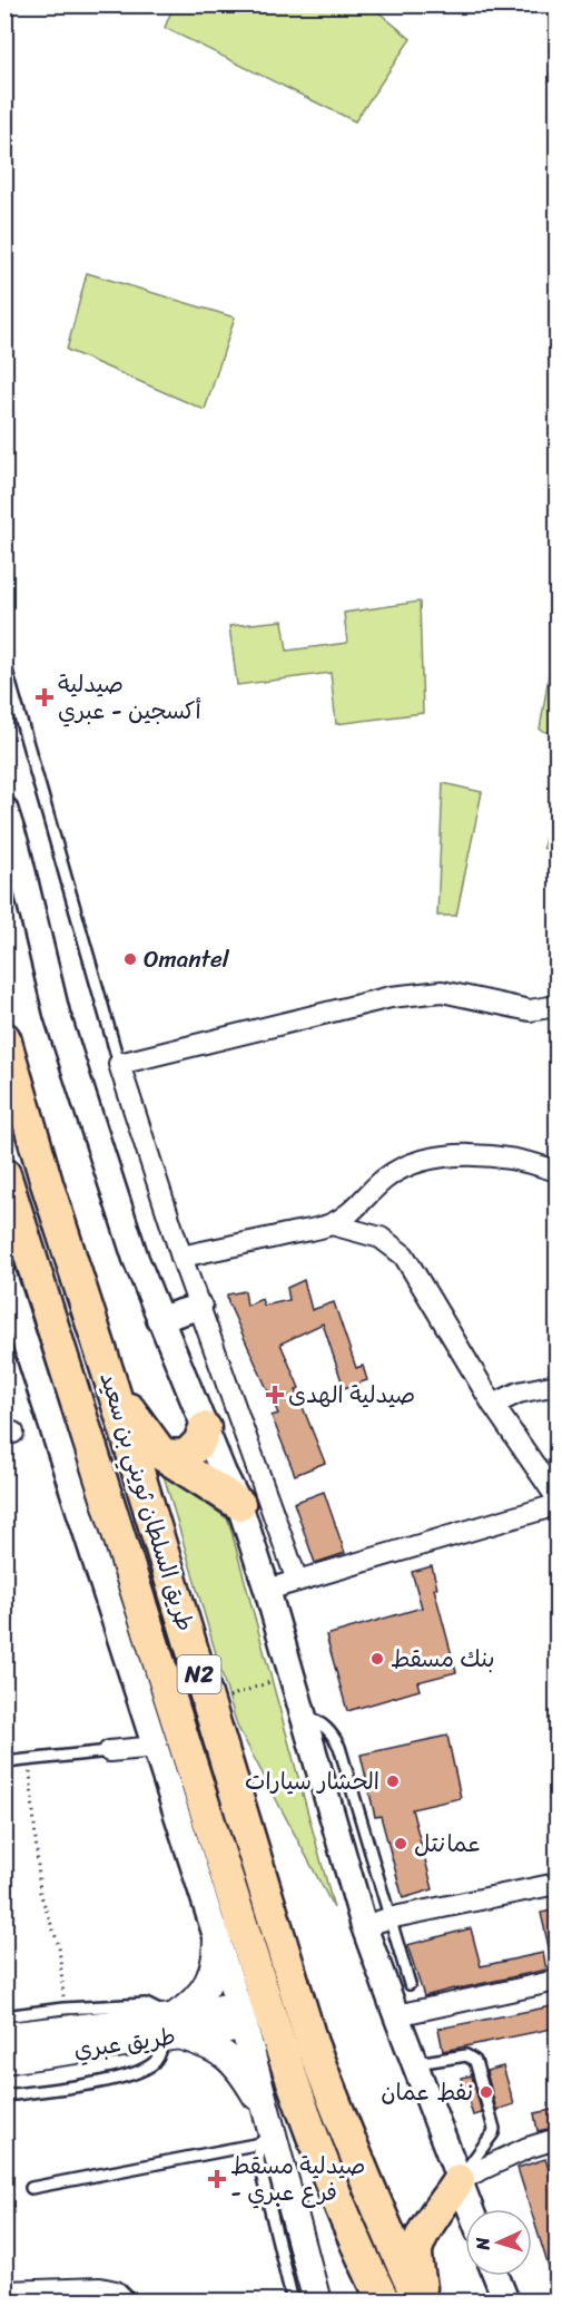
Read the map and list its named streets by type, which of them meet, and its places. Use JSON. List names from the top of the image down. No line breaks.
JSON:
{"streets":{"highway":["طريق السلطان ثويني بن سعيد","N2"],"main road":["طريق عبري"]},"places":{"health":["صيدلية أكسجين - عبري","صيدلية الهدى","صيدلية مسقط - فرع عبري"],"other":["Omantel","بنك مسقط","الحشار سيارات","عمانتل","نفط عمان"]},"north":"left"}
